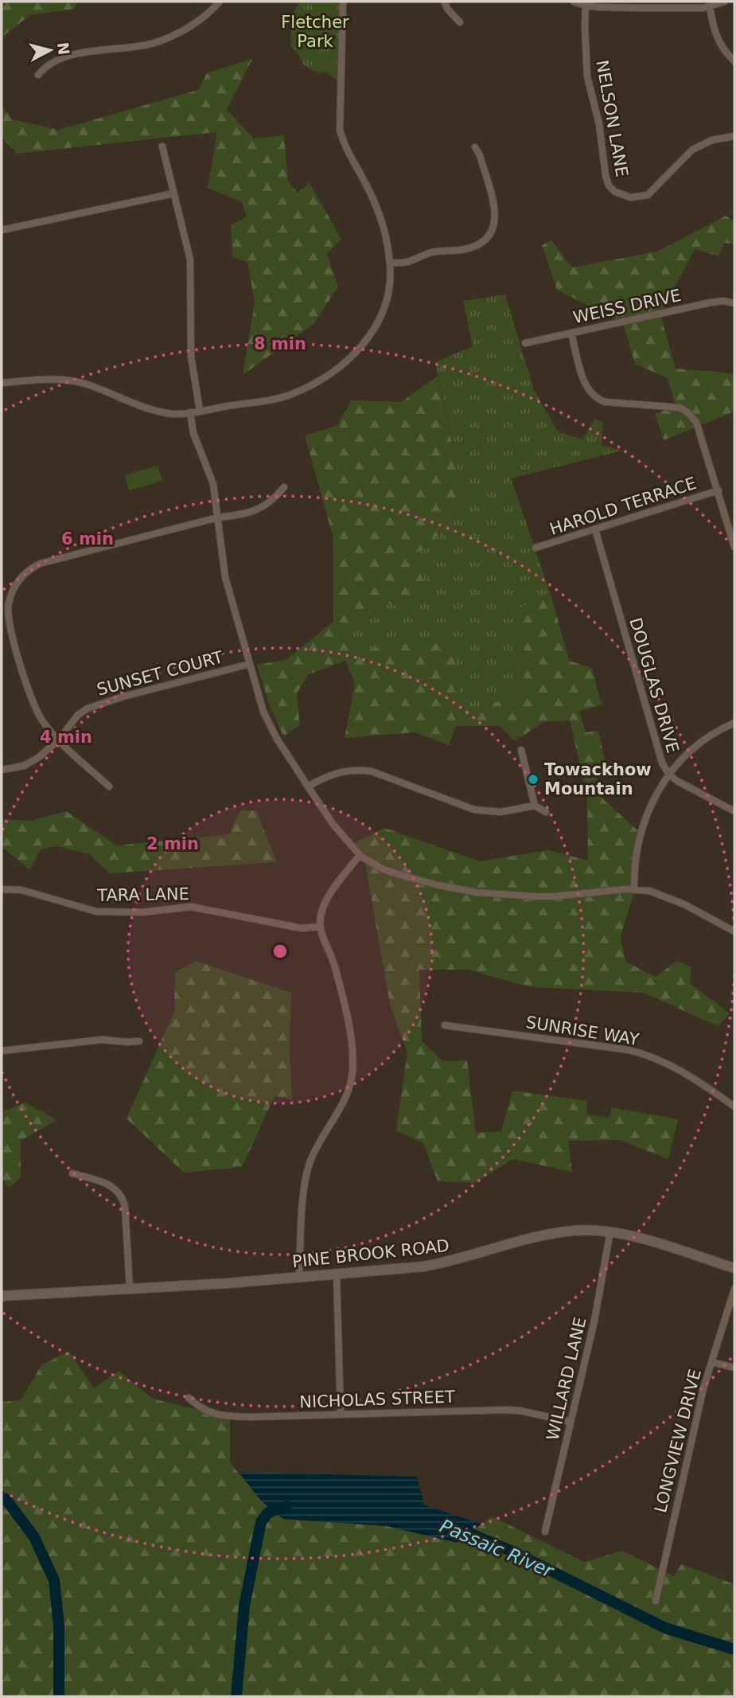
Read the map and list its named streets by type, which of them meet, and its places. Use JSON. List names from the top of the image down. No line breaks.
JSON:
{"streets":{"street":["NELSON LANE","WEISS DRIVE","HAROLD TERRACE","SUNSET COURT","DOUGLAS DRIVE","TARA LANE","SUNRISE WAY","PINE BROOK ROAD","WILLARD LANE","NICHOLAS STREET","LONGVIEW DRIVE"]},"crossings":[["HAROLD TERRACE","DOUGLAS DRIVE"],["PINE BROOK ROAD","WILLARD LANE"],["WILLARD LANE","NICHOLAS STREET"]],"water":["Passaic River"],"parks":["Fletcher Park"],"places":["Towackhow Mountain"],"north":"right","rings":["8 min","6 min","4 min","2 min"]}
